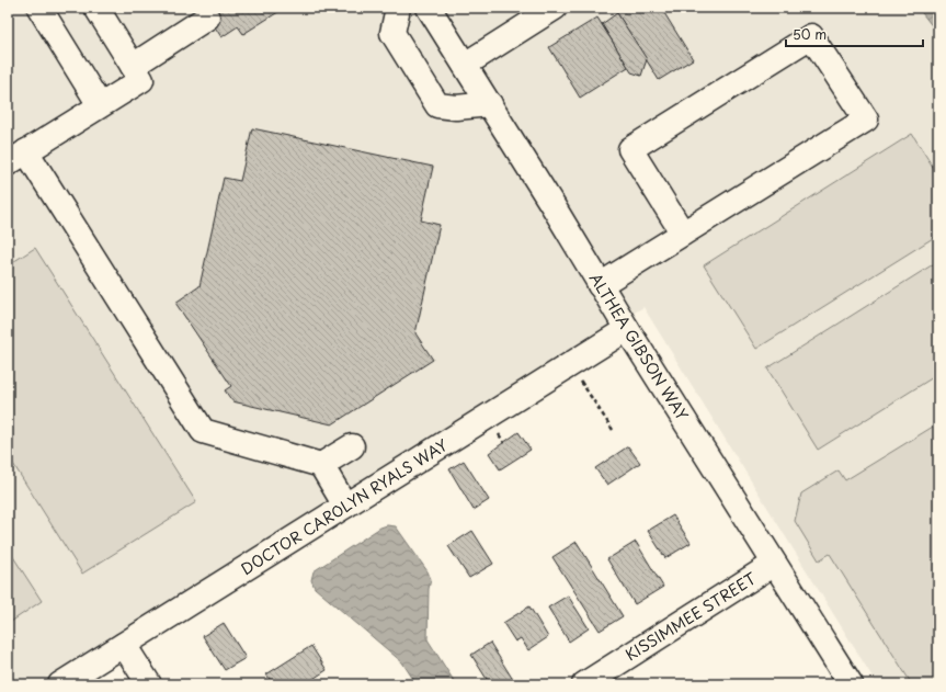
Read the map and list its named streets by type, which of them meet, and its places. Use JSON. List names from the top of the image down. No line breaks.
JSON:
{"streets":{"street":["ALTHEA GIBSON WAY","DOCTOR CAROLYN RYALS WAY","KISSIMMEE STREET"]},"crossings":[["ALTHEA GIBSON WAY","DOCTOR CAROLYN RYALS WAY"],["ALTHEA GIBSON WAY","KISSIMMEE STREET"]],"scale_bar":"50 m"}
